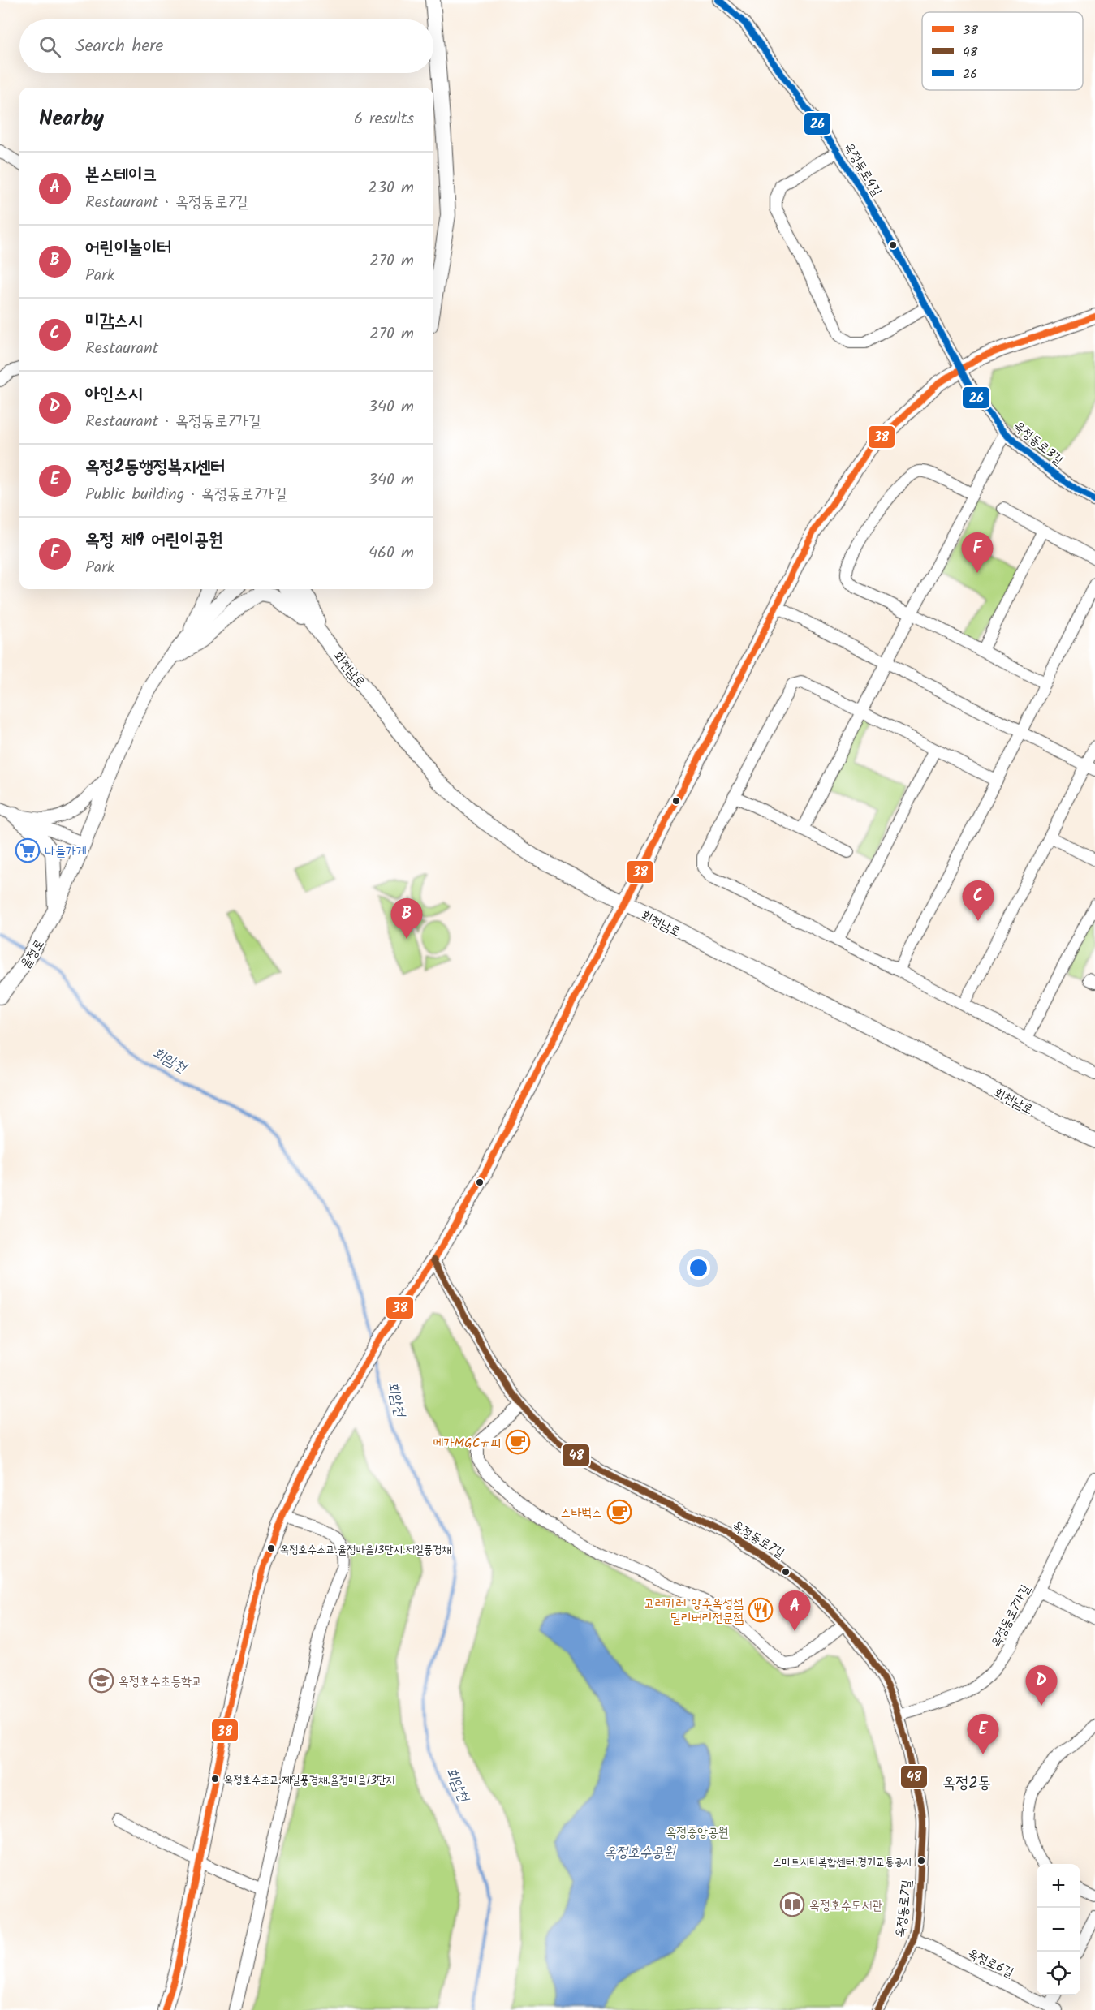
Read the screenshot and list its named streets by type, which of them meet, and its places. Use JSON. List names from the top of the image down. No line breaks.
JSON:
{"streets":{"main road":["회천남로","율정로"],"street":["옥정동로4길","옥정동로3길","옥정동로7길","옥정동로7가길","옥정로6길"]},"crossings":[["옥정동로4길","옥정동로3길"],["옥정동로7길","옥정동로7가길"],["옥정동로7길","옥정로6길"]],"districts":["옥정2동"],"water":["회암천","옥정호수공원"],"parks":["옥정중앙공원"],"places":{"supermarket":["나들가게"],"cafe":["메가MGC커피","스타벅스"],"other":["옥정호수초교.율정마을13단지.제일풍경채","옥정호수초교.제일풍경채.율정마을13단지","스마트시티복합센터.경기교통공사"],"restaurant":["고레카레 양주옥정점 딜리버리전문점"],"school or university":["옥정호수초등학교"],"library":["옥정호수도서관"]},"lines":["transit line 26","transit line 38","transit line 48"],"legend":["38","48","26"],"page":{"search":"Search here","heading":["Nearby","6 results"],"list":[{"mark":"A","name":"본스테이크","note":"Restaurant · 옥정동로7길","value":"230 m"},{"mark":"B","name":"어린이놀이터","note":"Park","value":"270 m"},{"mark":"C","name":"미감스시","note":"Restaurant","value":"270 m"},{"mark":"D","name":"아인스시","note":"Restaurant · 옥정동로7가길","value":"340 m"},{"mark":"E","name":"옥정2동행정복지센터","note":"Public building · 옥정동로7가길","value":"340 m"},{"mark":"F","name":"옥정 제9 어린이공원","note":"Park","value":"460 m"}],"pins":["F","C","B","A","D","E"],"map_buttons":["+","−"]}}
